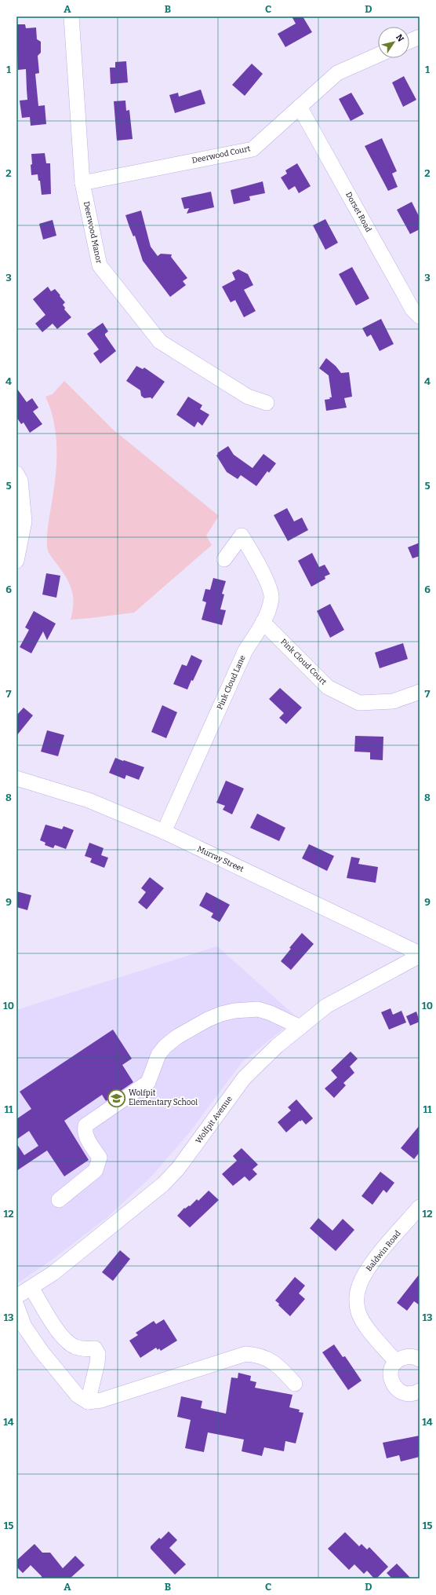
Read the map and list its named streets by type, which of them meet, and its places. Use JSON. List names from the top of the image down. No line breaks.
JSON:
{"streets":{"street":["Deerwood Court","Dorset Road","Deerwood Manor","Pink Cloud Court","Pink Cloud Lane","Murray Street","Wolfpit Avenue","Baldwin Road"]},"crossings":[["Deerwood Court","Dorset Road"],["Deerwood Court","Deerwood Manor"],["Pink Cloud Court","Pink Cloud Lane"],["Pink Cloud Lane","Murray Street"]],"places":{"school or university":["Wolfpit Elementary School"]},"north":"top right","grid":{"columns":["A","B","C","D"],"rows":["1","2","3","4","5","6","7","8","9","10","11","12","13","14","15"]}}
